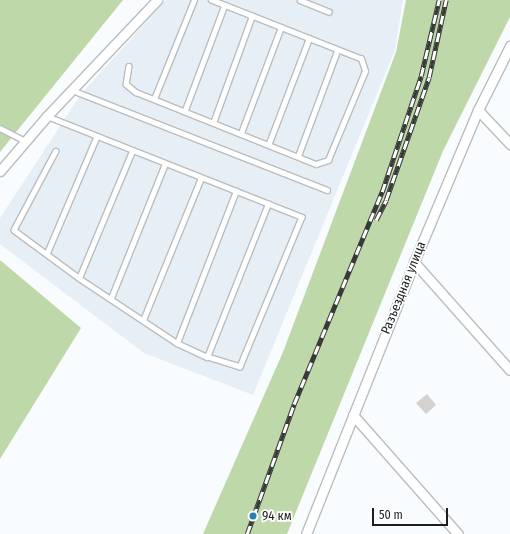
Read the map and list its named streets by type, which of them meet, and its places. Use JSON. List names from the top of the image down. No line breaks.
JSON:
{"streets":{"street":["Разъездная улица"]},"places":["94 км"],"scale_bar":"50 m"}
